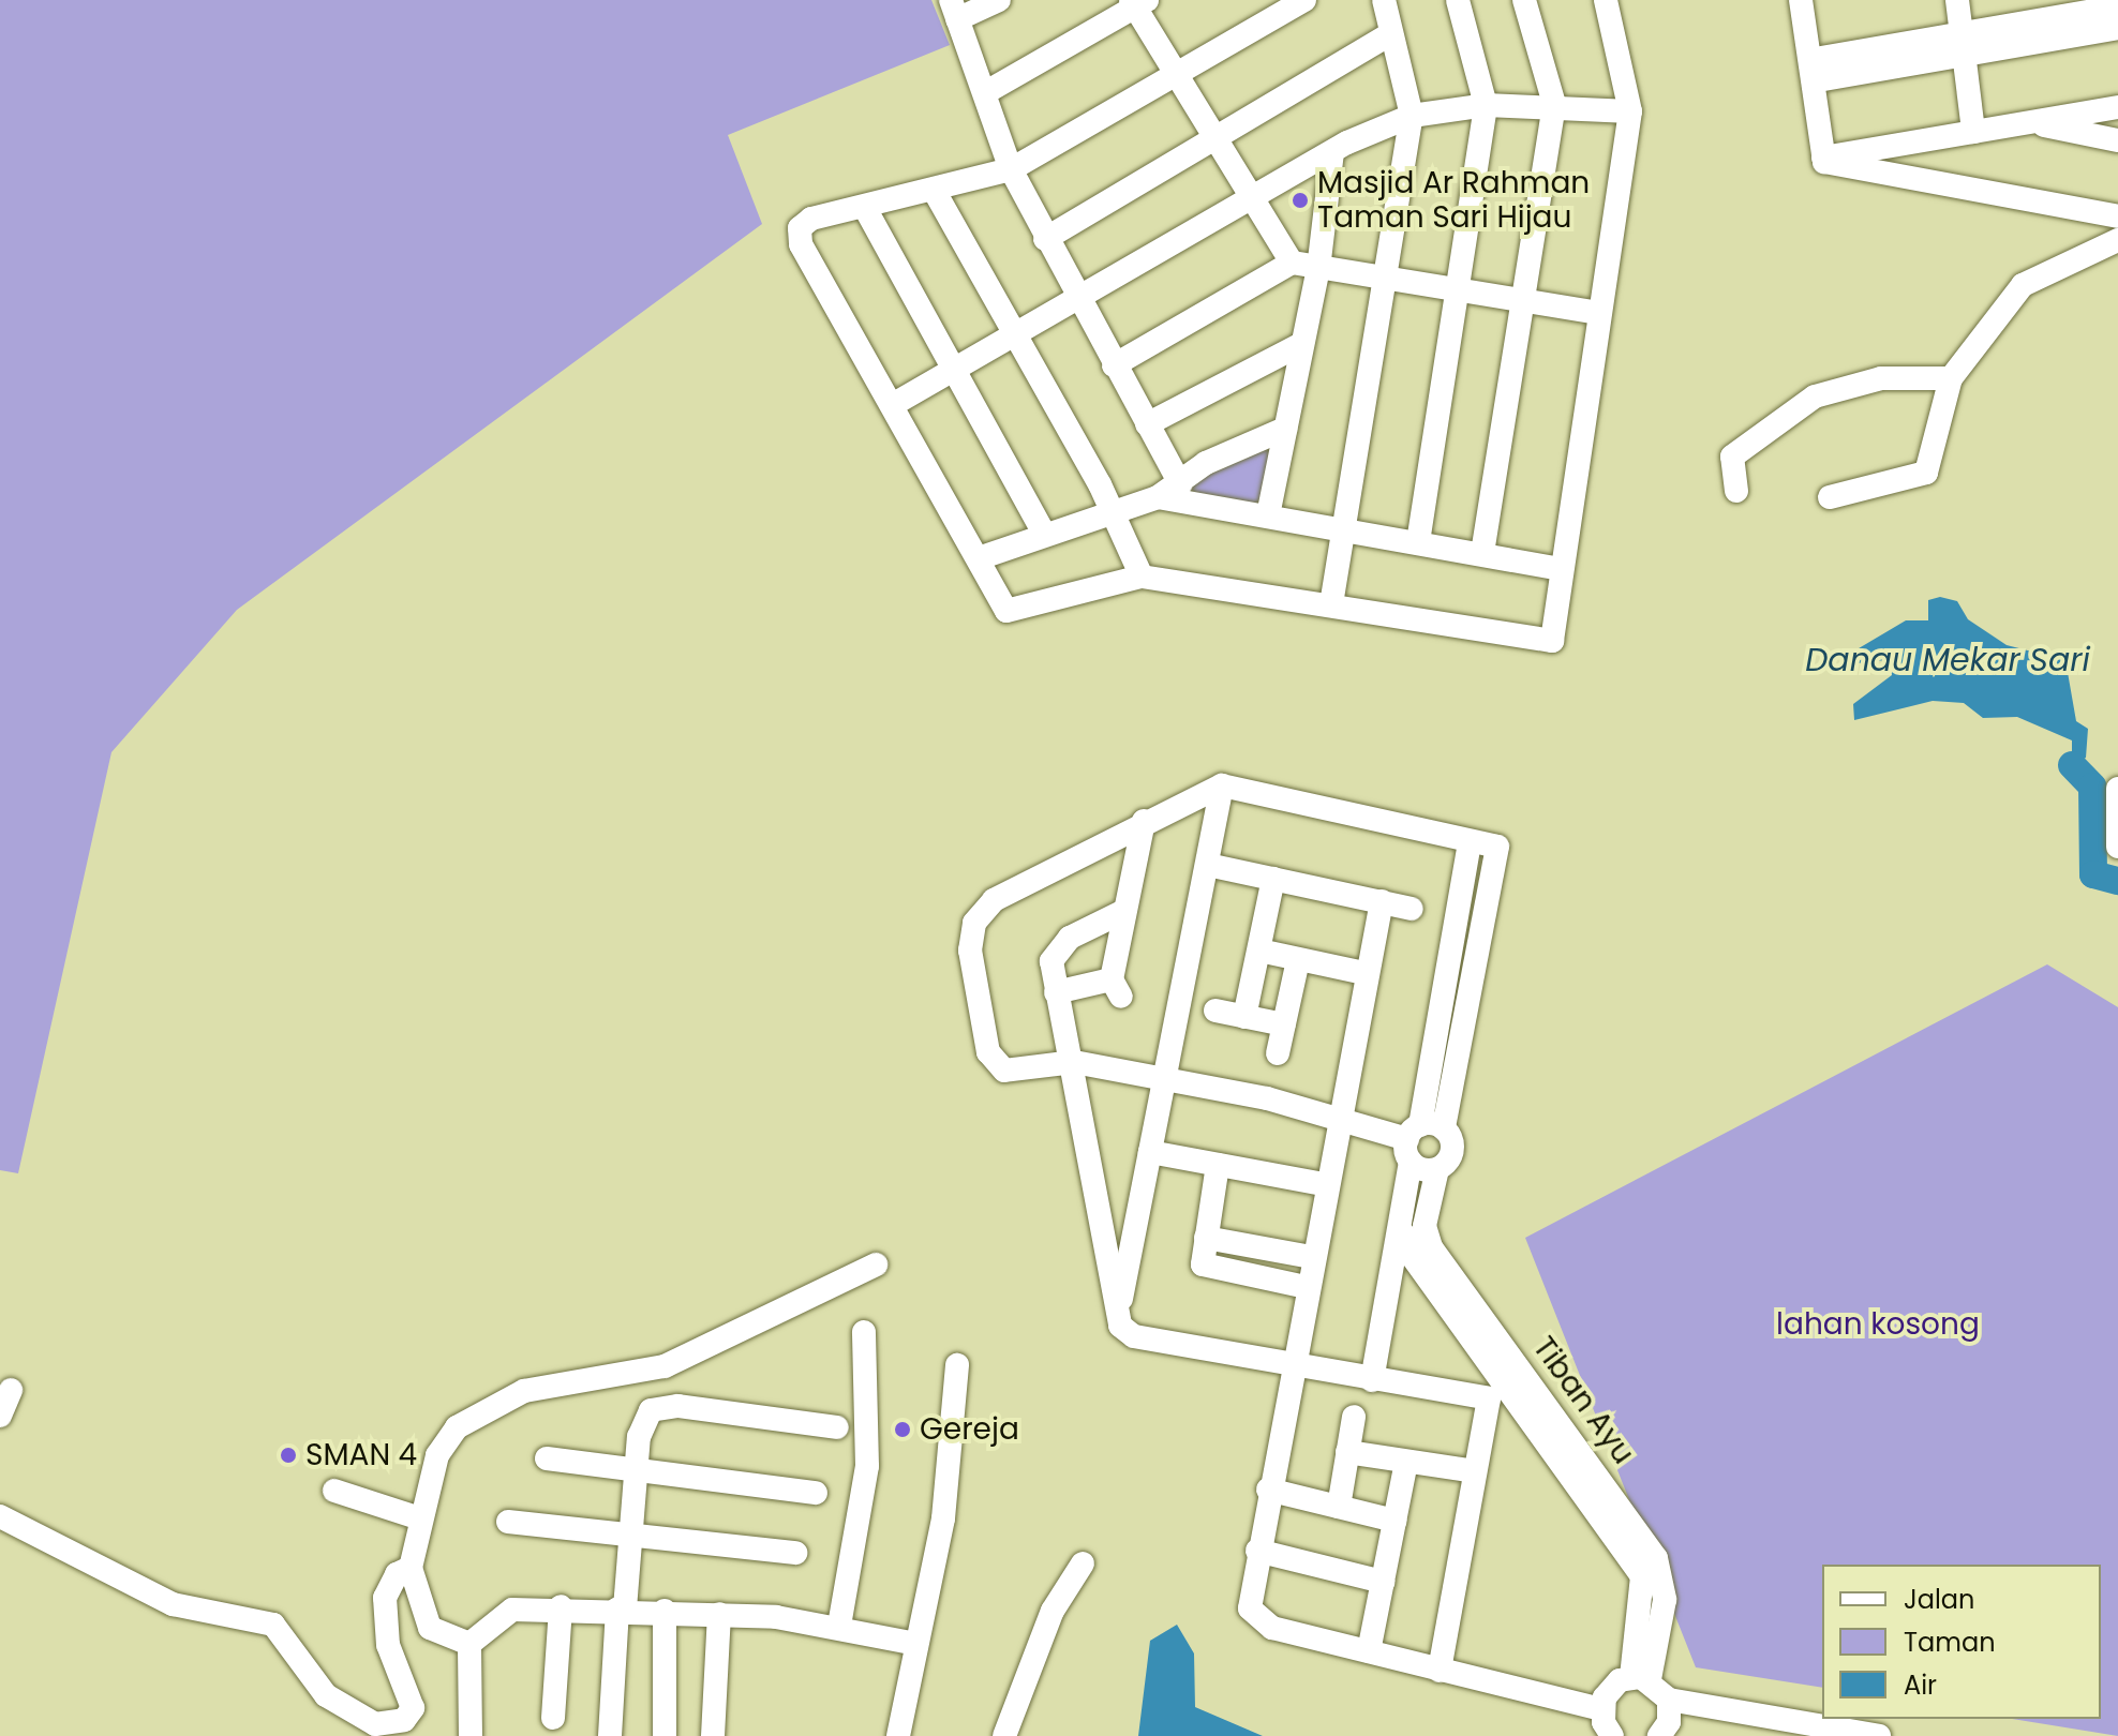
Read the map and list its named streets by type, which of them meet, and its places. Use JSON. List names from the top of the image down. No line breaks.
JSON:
{"streets":{"street":["Tiban Ayu"]},"water":["Danau Mekar Sari"],"parks":["lahan kosong"],"places":["Masjid Ar Rahman Taman Sari Hijau","Gereja","SMAN 4"],"legend":["Jalan","Taman","Air"]}
